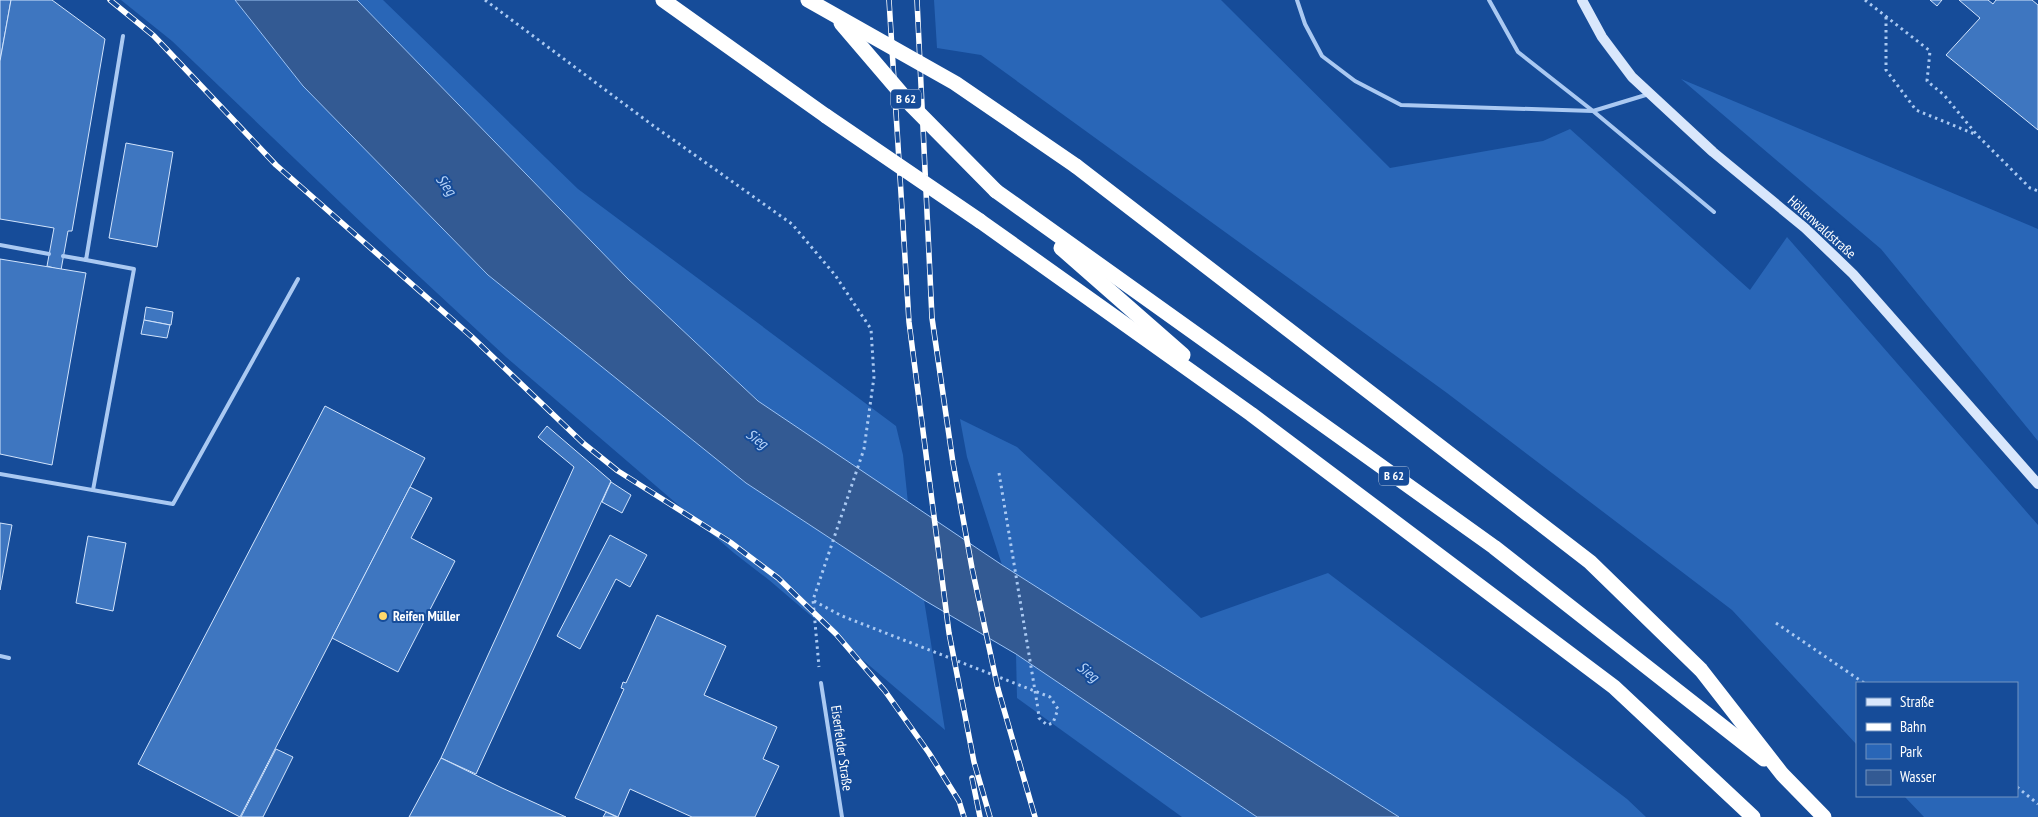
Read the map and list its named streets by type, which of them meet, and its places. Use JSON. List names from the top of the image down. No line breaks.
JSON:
{"streets":{"highway":["B 62"],"street":["Höllenwaldstraße"],"lane":["Eiserfelder Straße"]},"water":["Sieg"],"places":["Reifen Müller"],"legend":["Straße","Bahn","Park","Wasser"]}
